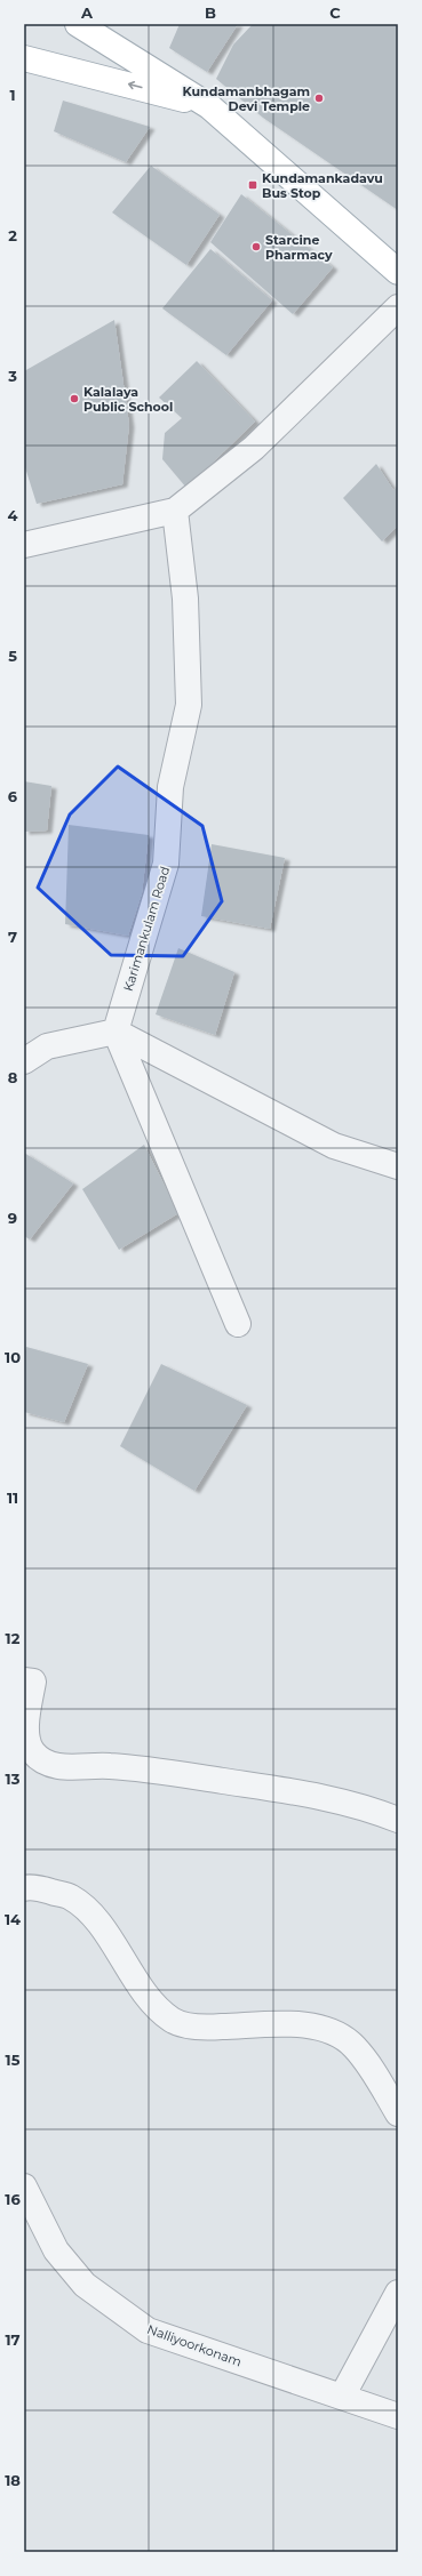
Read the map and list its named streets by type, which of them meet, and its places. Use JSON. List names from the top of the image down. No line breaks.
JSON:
{"streets":{"street":["Karimankulam Road","Nalliyoorkonam"]},"places":{"other":["Kundamanbhagam Devi Temple","Starcine Pharmacy","Kalalaya Public School"],"transit":["Kundamankadavu Bus Stop"]},"grid":{"columns":["A","B","C"],"rows":["1","2","3","4","5","6","7","8","9","10","11","12","13","14","15","16","17","18"]}}
